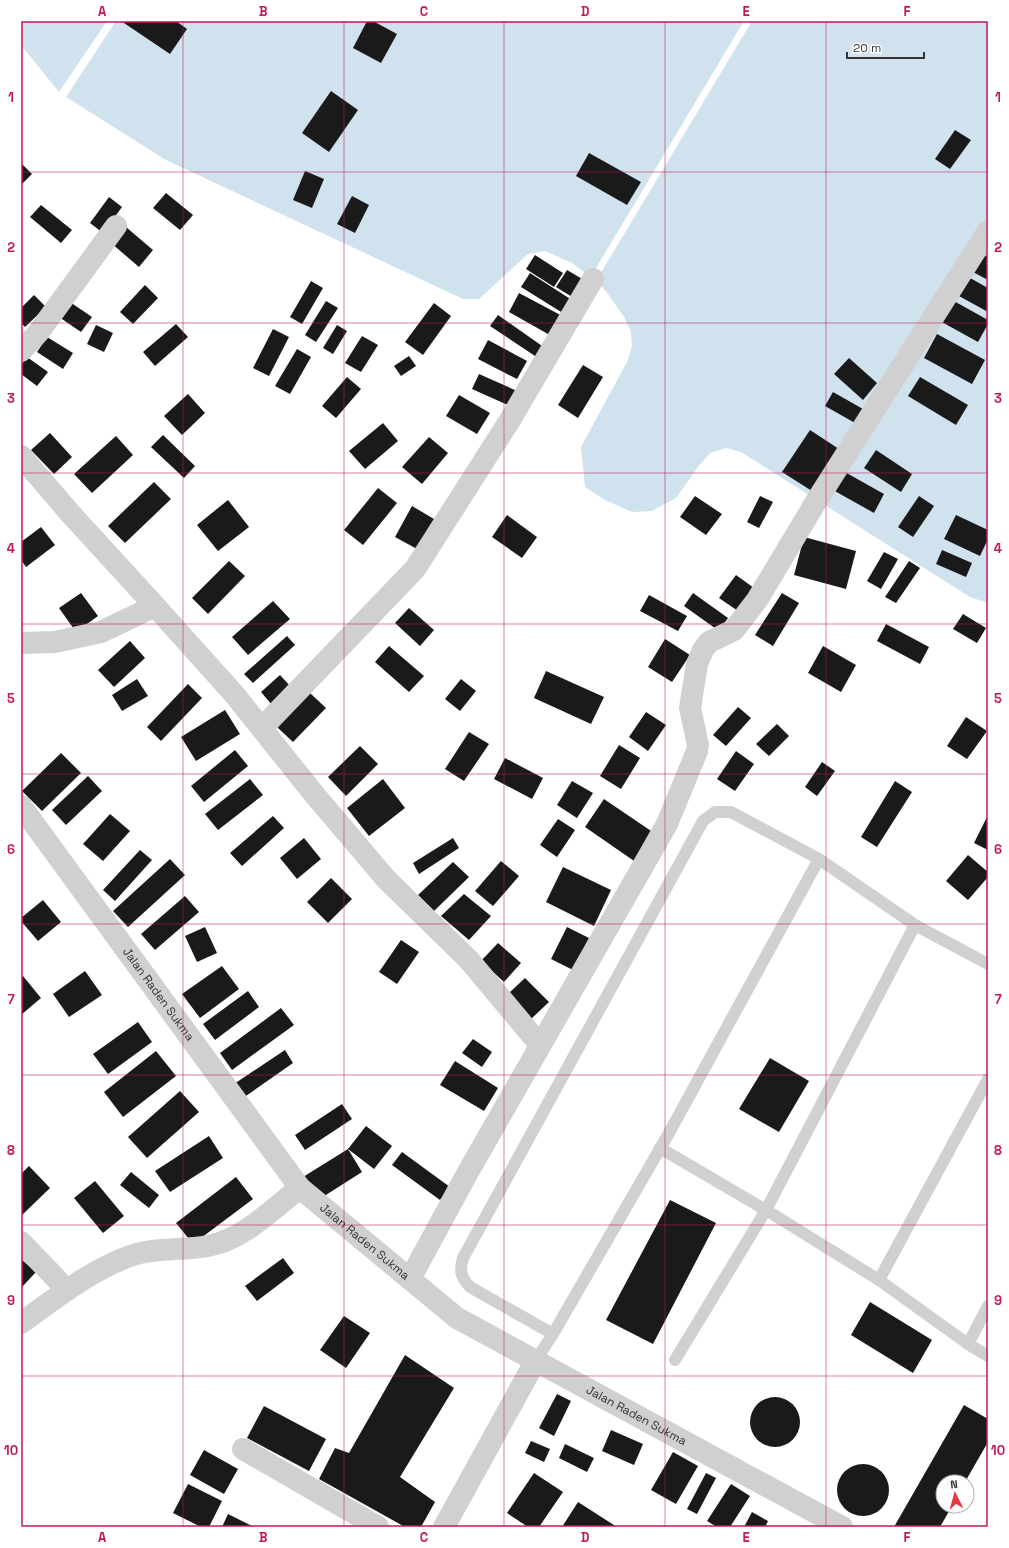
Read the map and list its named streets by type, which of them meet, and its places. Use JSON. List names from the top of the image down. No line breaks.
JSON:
{"streets":{"street":["Jalan Raden Sukma"]},"scale_bar":"20 m","north":"top","grid":{"columns":["A","B","C","D","E","F"],"rows":["1","2","3","4","5","6","7","8","9","10"]}}
